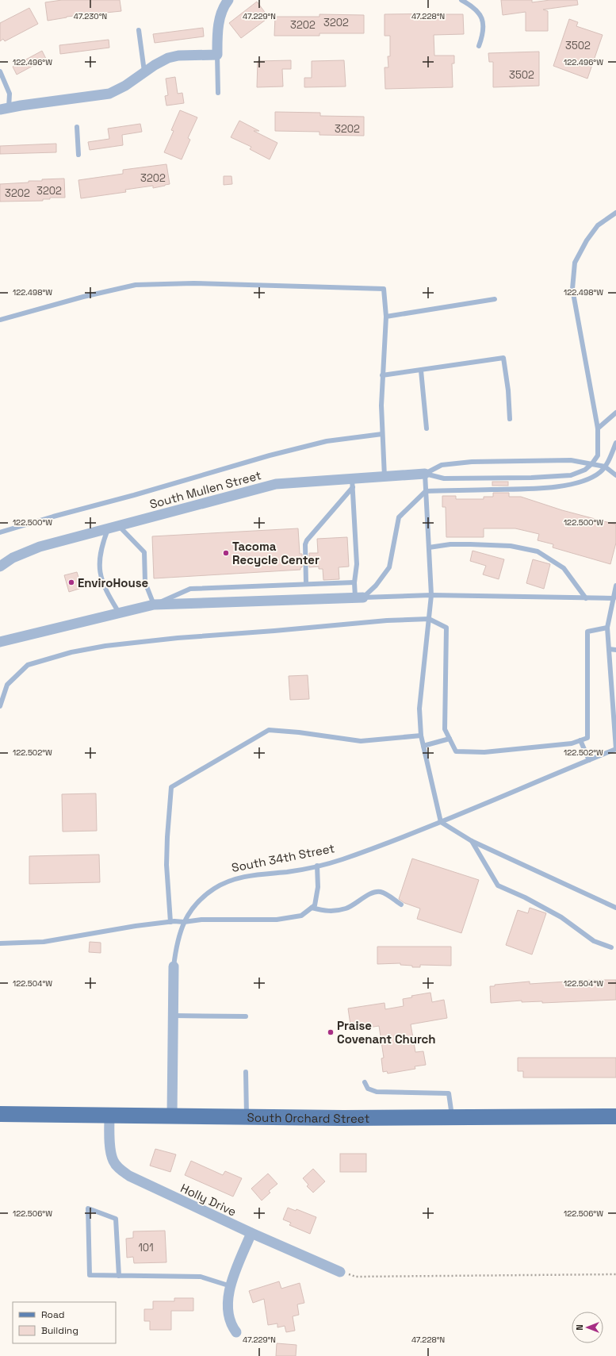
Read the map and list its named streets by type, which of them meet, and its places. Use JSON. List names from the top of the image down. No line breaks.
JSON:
{"streets":{"main road":["South Orchard Street"],"street":["South Mullen Street","South 34th Street","Holly Drive"]},"crossings":[["South 34th Street","South Orchard Street"],["South Orchard Street","Holly Drive"]],"places":["Tacoma Recycle Center","EnviroHouse","Praise Covenant Church"],"house_numbers":["3202","3202","3502","3502","3202","3202","3202","3202","101"],"legend":["Road","Building"],"north":"left","coordinates":["47.230°N","47.229°N","47.228°N","122.496°W","122.498°W","122.500°W","122.502°W","122.504°W","122.506°W"]}
